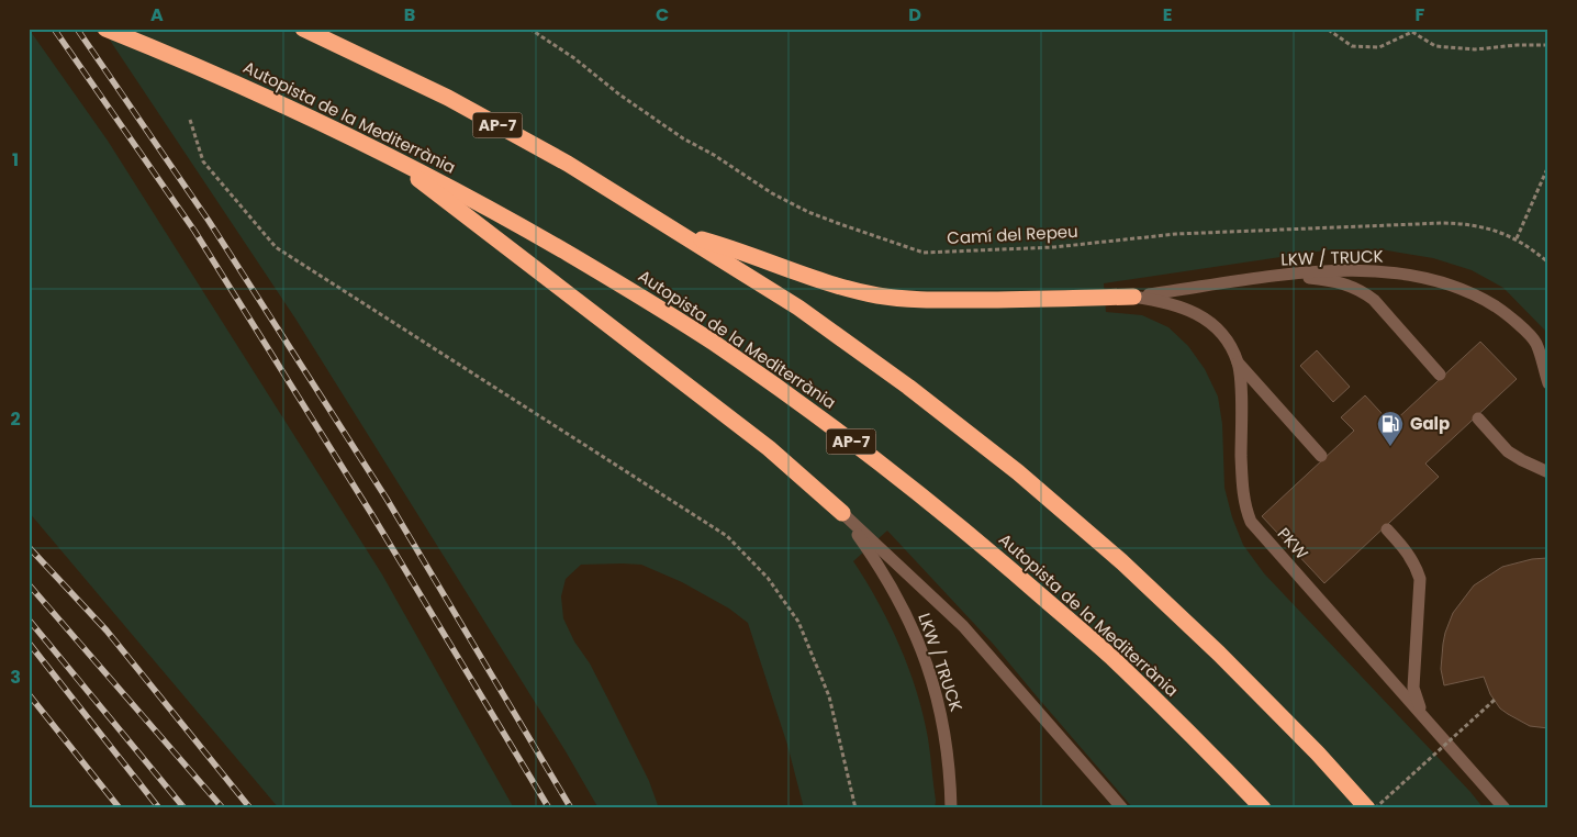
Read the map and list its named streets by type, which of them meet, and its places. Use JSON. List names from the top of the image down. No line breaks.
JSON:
{"streets":{"highway":["Autopista de la Mediterrània","AP-7"],"lane":["LKW / TRUCK","PKW"],"path":["Camí del Repeu"]},"crossings":[["LKW / TRUCK","PKW"]],"places":{"fuel station":["Galp"]},"grid":{"columns":["A","B","C","D","E","F"],"rows":["1","2","3"]}}
